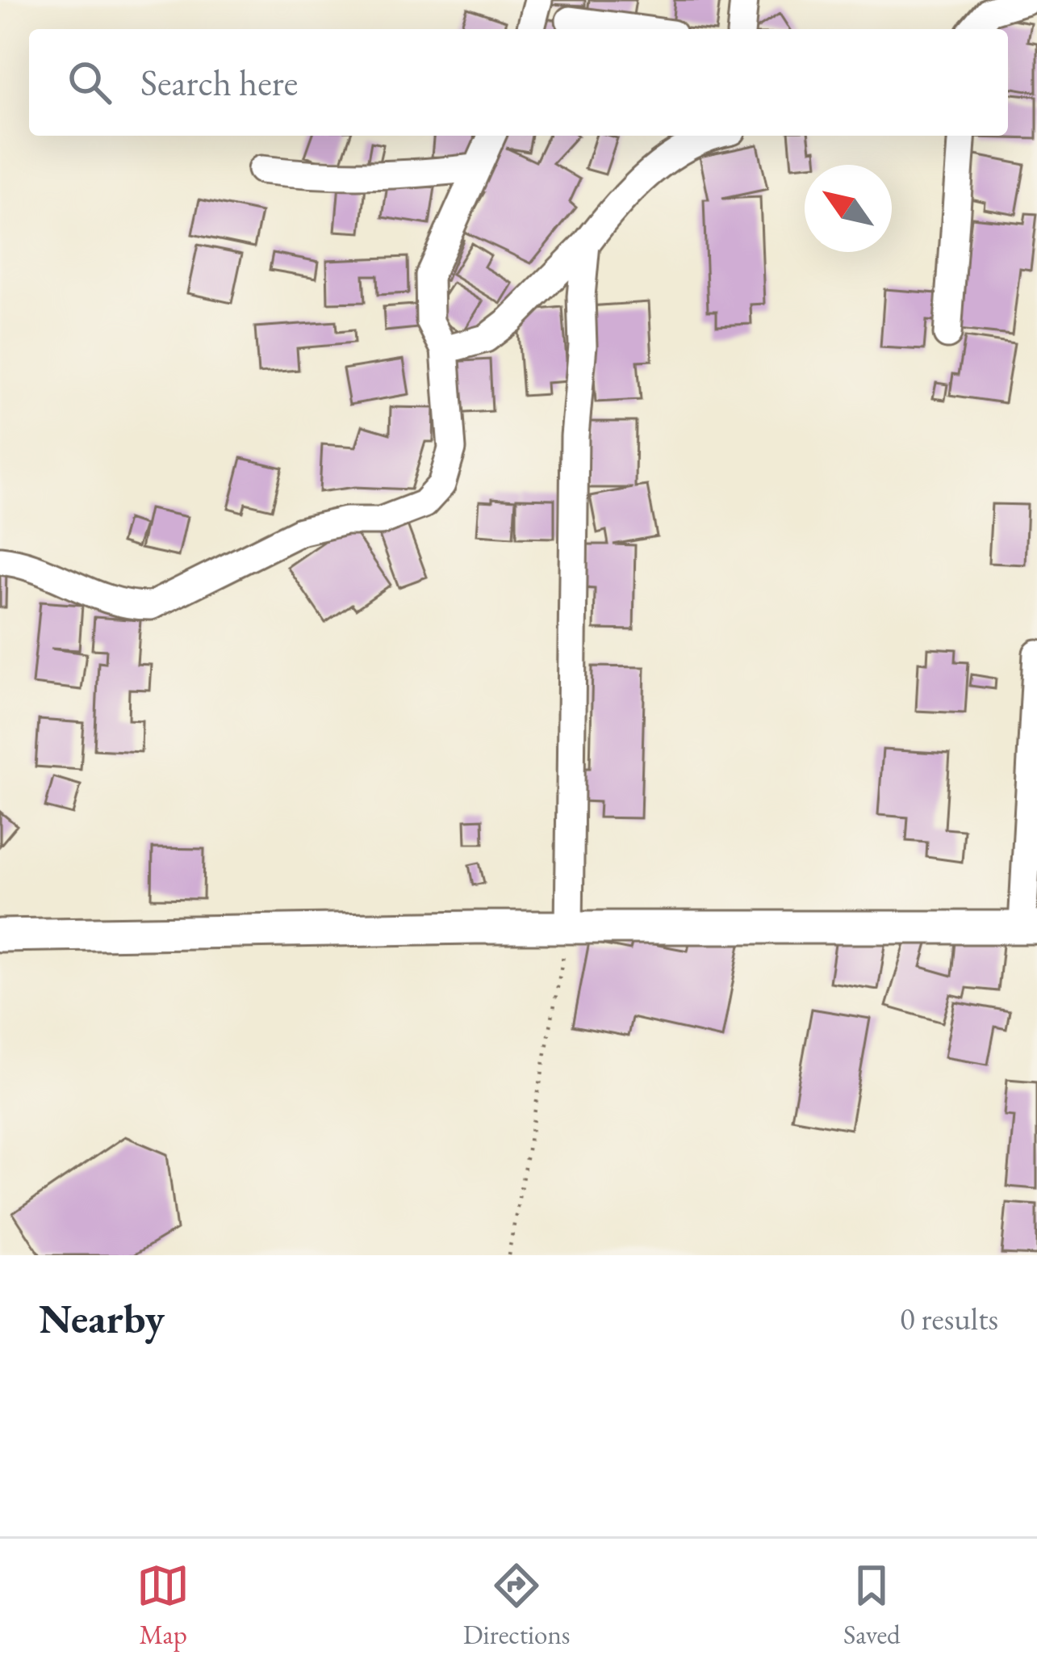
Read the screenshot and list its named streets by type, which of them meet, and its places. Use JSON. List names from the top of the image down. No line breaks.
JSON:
{"north":"top left","page":{"search":"Search here","heading":["Nearby","0 results"],"nav":["Map","Directions","Saved"]}}
